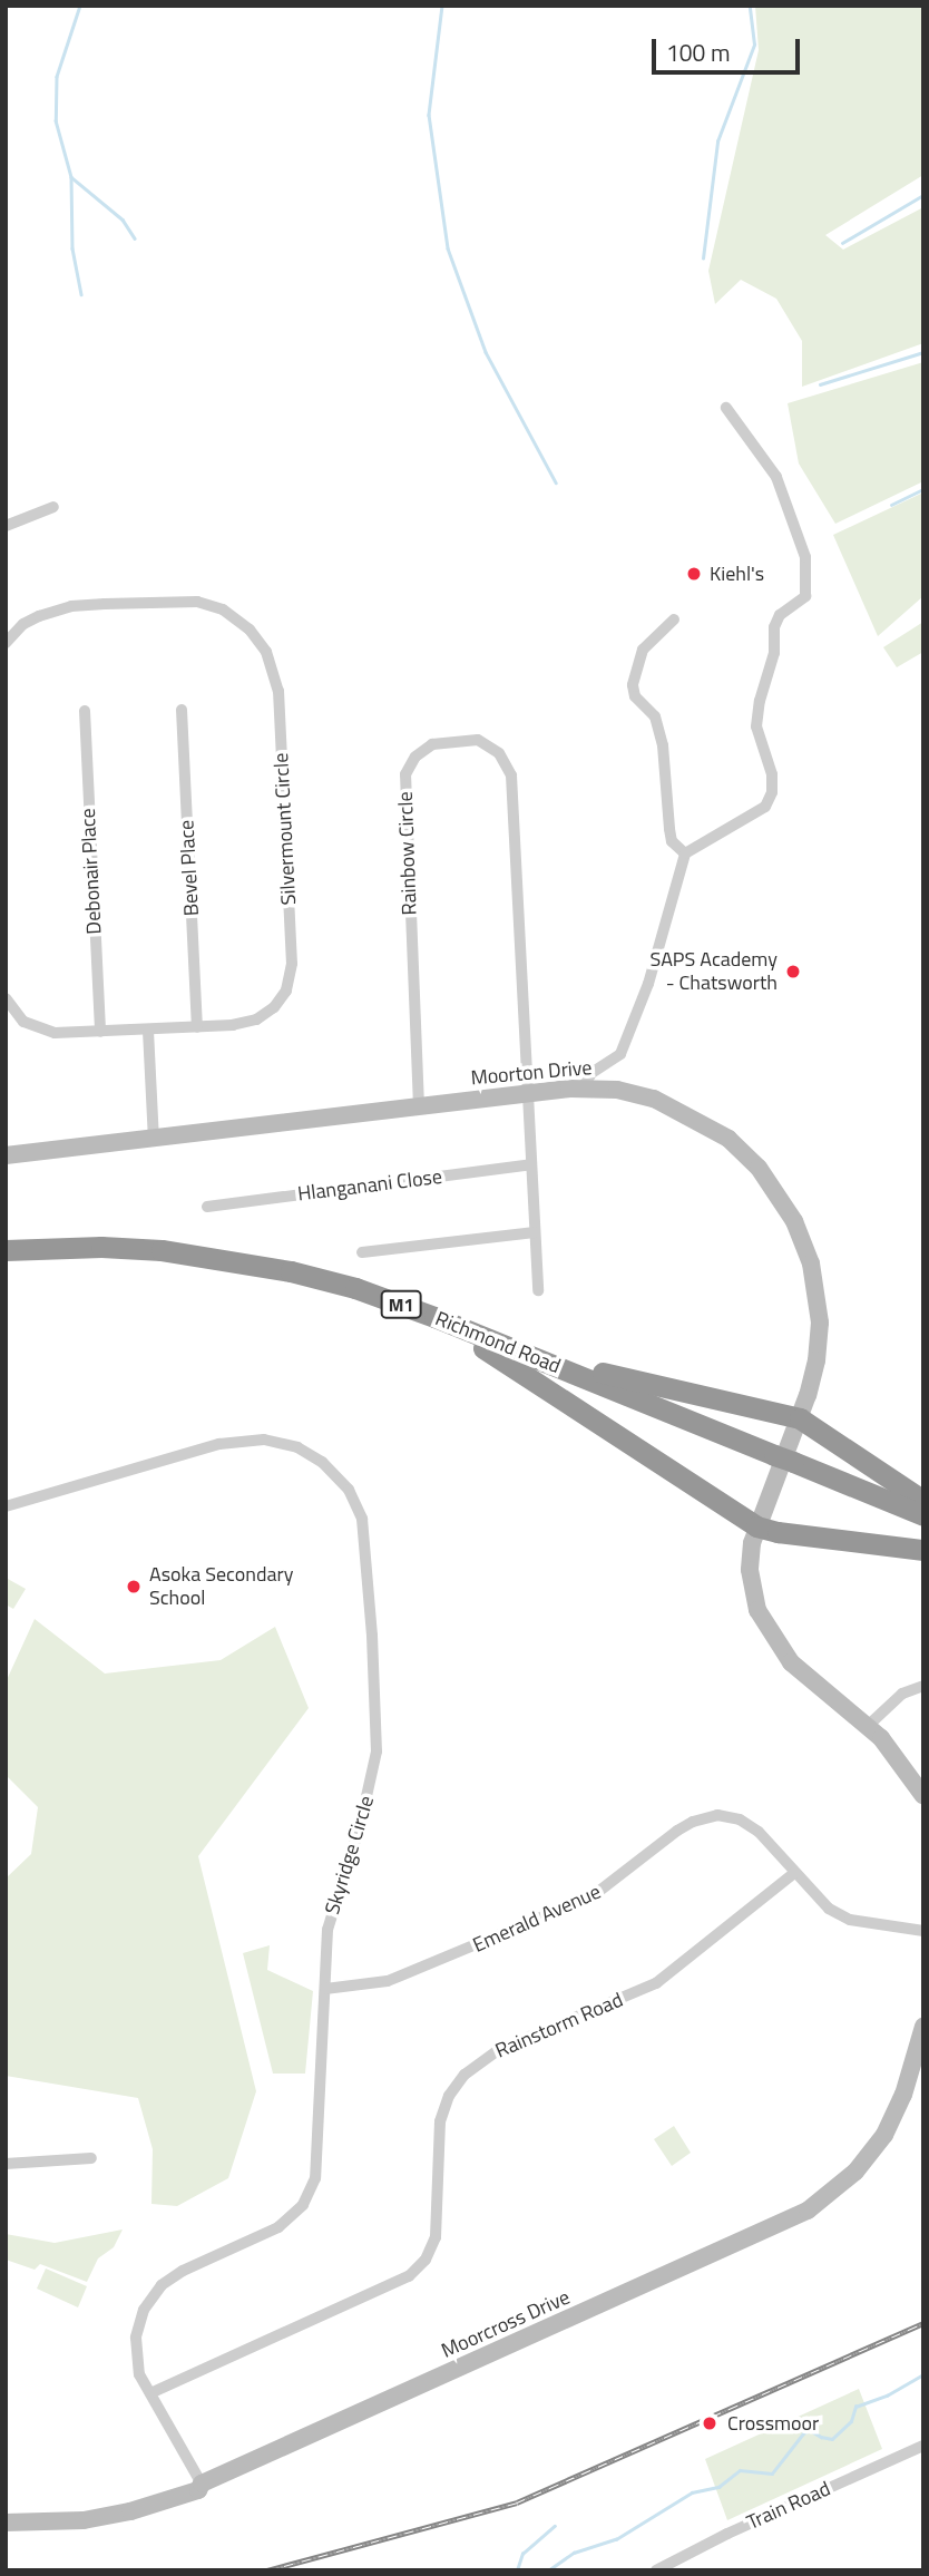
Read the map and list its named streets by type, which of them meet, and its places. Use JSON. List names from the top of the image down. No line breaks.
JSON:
{"streets":{"highway":["M1","Richmond Road"],"street":["Silvermount Circle","Rainbow Circle","Bevel Place","Debonair Place","Moorton Drive","Hlanganani Close","Skyridge Circle","Emerald Avenue","Rainstorm Road","Moorcross Drive","Train Road"]},"crossings":[["Silvermount Circle","Bevel Place"],["Silvermount Circle","Debonair Place"],["Rainbow Circle","Moorton Drive"],["Rainbow Circle","Hlanganani Close"],["Moorton Drive","Richmond Road"],["Skyridge Circle","Emerald Avenue"],["Skyridge Circle","Rainstorm Road"],["Skyridge Circle","Moorcross Drive"],["Emerald Avenue","Rainstorm Road"]],"places":["Kiehl's","SAPS Academy - Chatsworth","Asoka Secondary School","Crossmoor"],"scale_bar":"100 m"}
